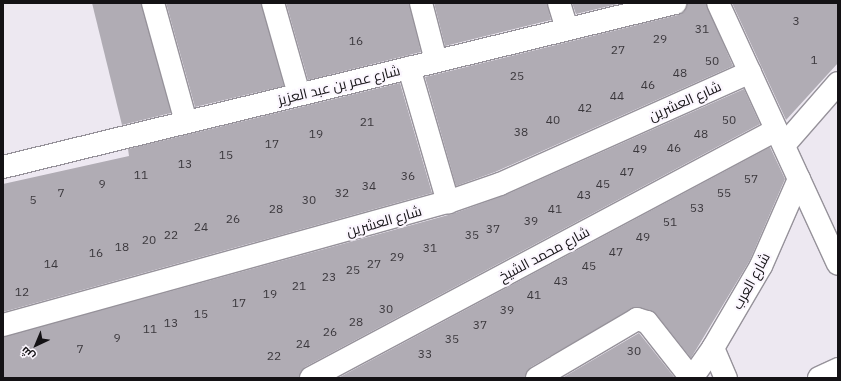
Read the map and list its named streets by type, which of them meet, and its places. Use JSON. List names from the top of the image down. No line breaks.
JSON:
{"streets":{"street":["شارع عمر بن عبد العزيز","شارع العشرين","شارع محمد الشيخ","شارع العرب"]},"house_numbers":["3","31","29","16","27","1","50","48","25","46","44","42","40","50","21","38","19","48","17","46","49","15","13","47","11","36","57","9","45","34","7","32","55","43","5","30","53","28","41","26","39","51","24","37","22","35","49","20","18","31","47","16","29","14","27","45","25","23","43","21","12","19","41","17","30","39","15","28","13","37","11","26","9","35","24","7","30","33","22"],"north":"bottom left"}
